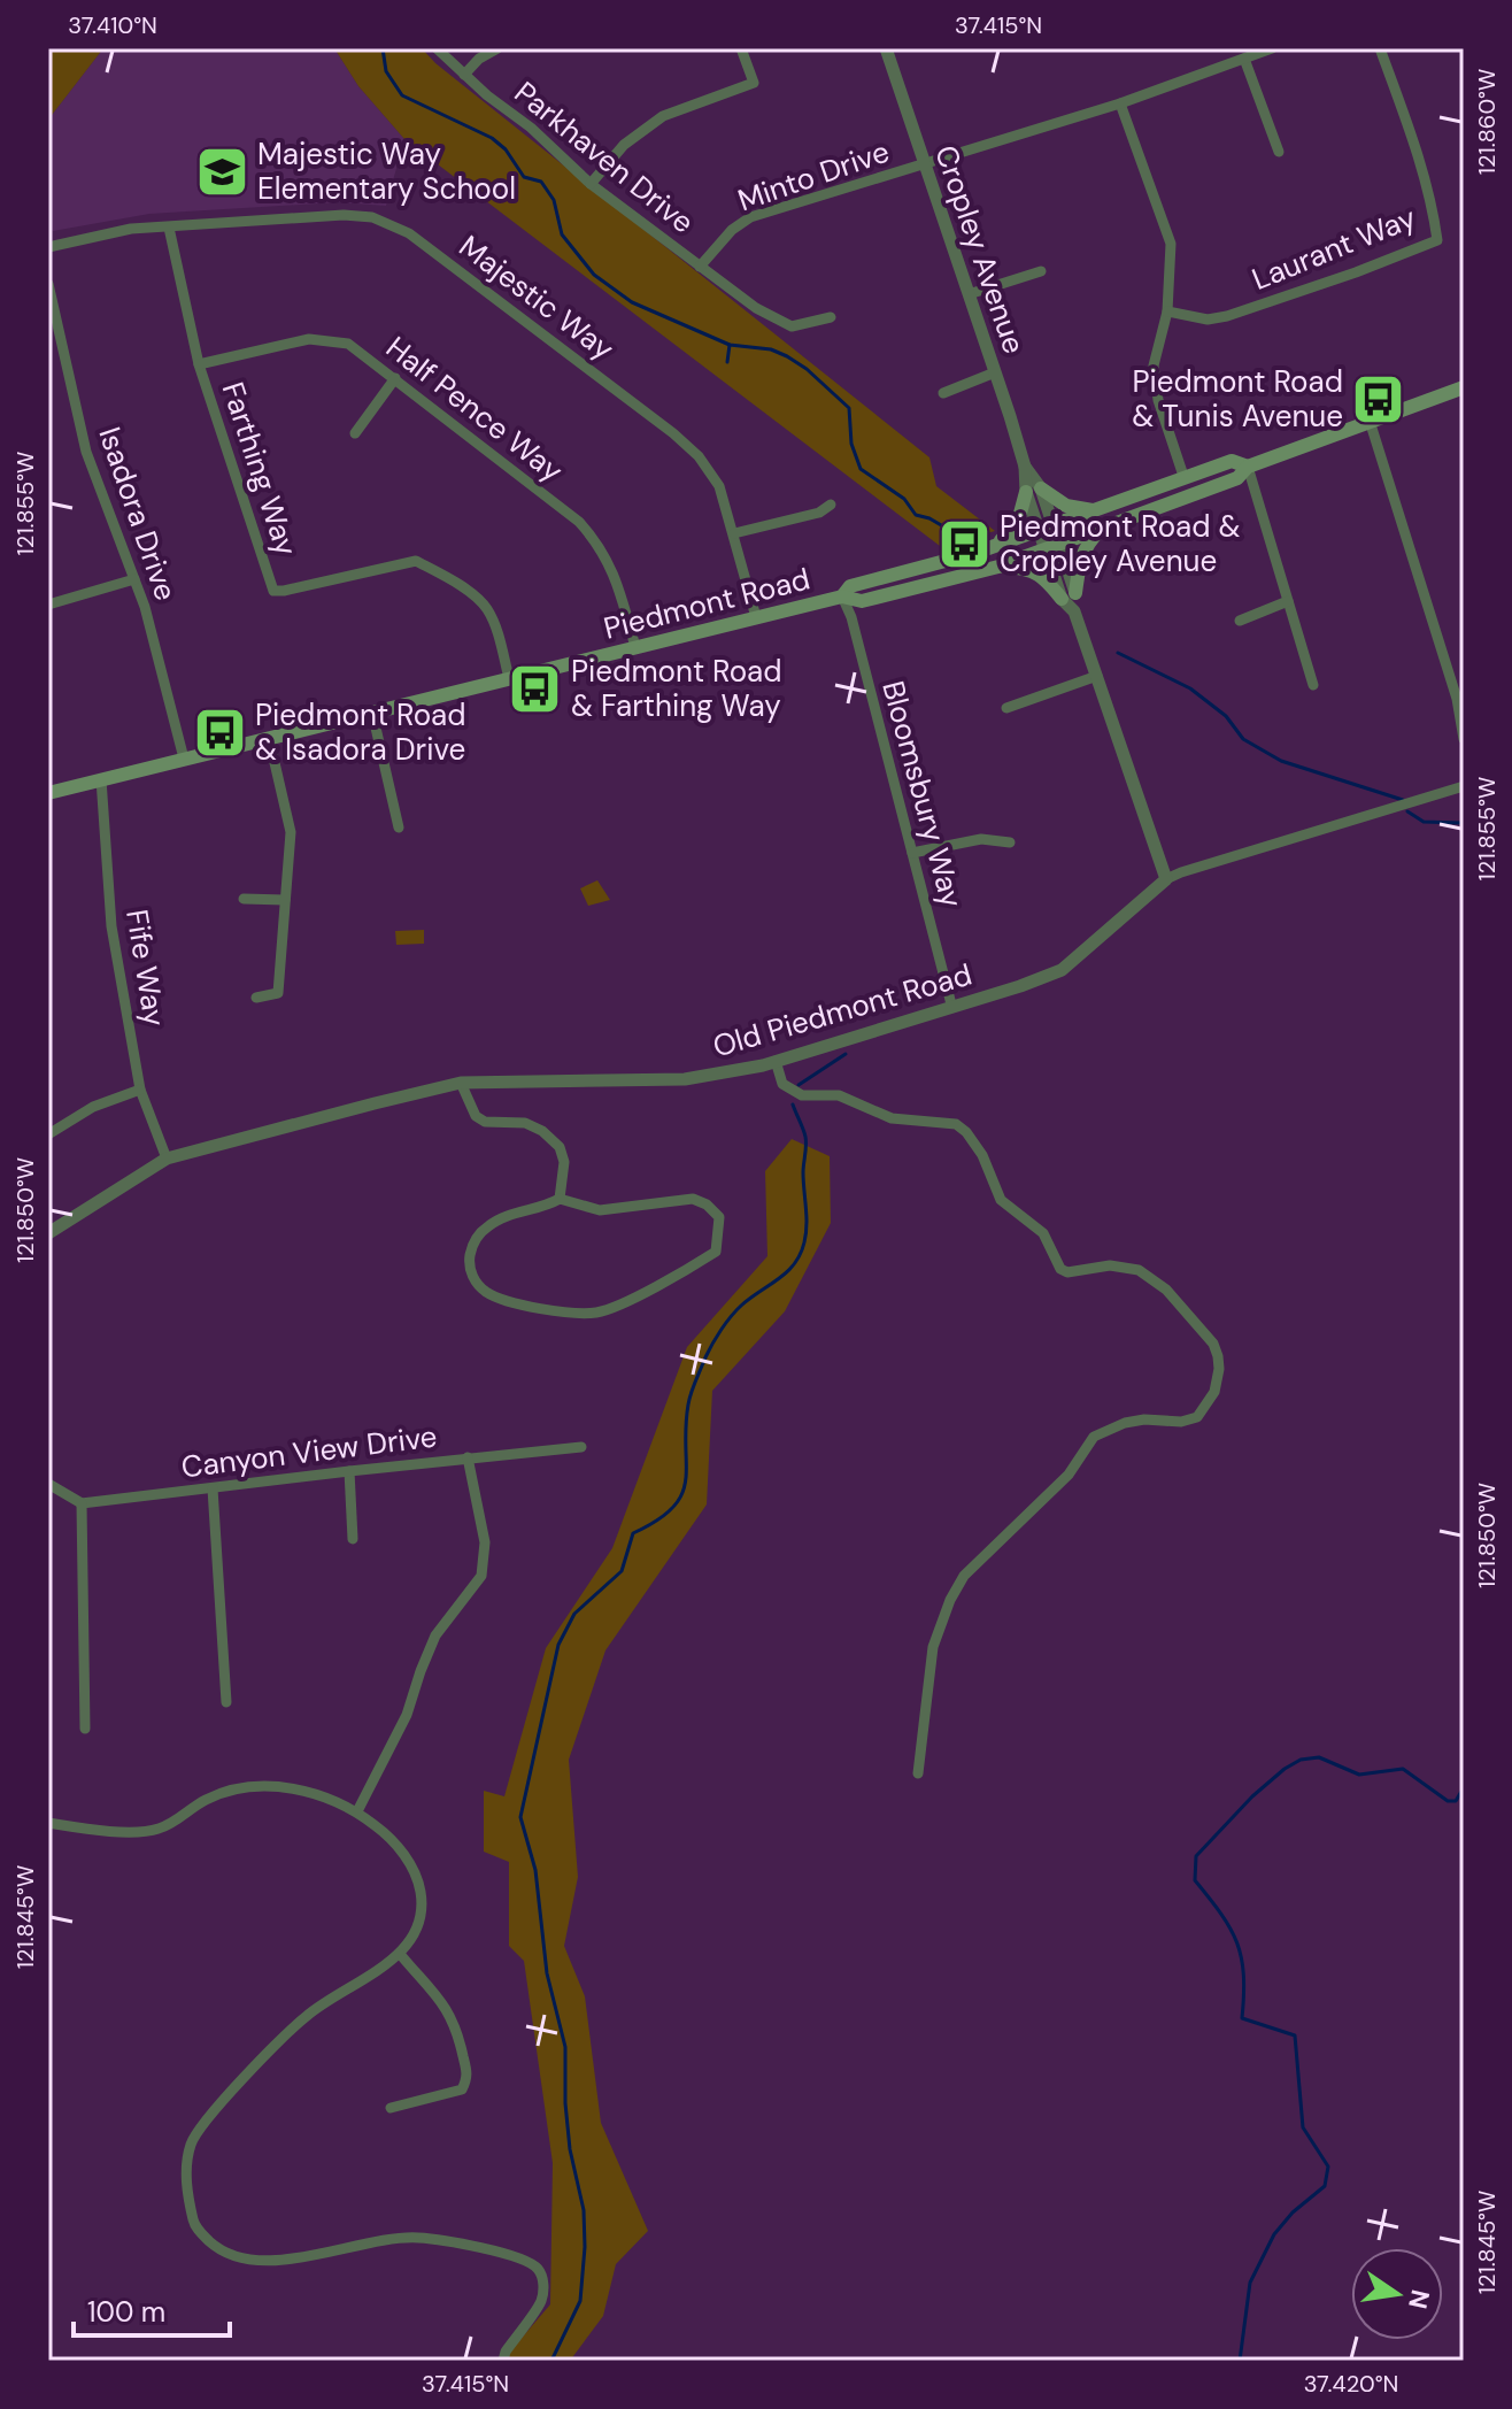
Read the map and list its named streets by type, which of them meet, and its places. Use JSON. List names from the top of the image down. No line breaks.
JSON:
{"streets":{"main road":["Piedmont Road"],"street":["Parkhaven Drive","Minto Drive","Laurant Way","Cropley Avenue","Majestic Way","Half Pence Way","Farthing Way","Isadora Drive","Bloomsbury Way","Fife Way","Old Piedmont Road","Canyon View Drive"]},"crossings":[["Parkhaven Drive","Minto Drive"],["Minto Drive","Cropley Avenue"],["Cropley Avenue","Piedmont Road"],["Cropley Avenue","Old Piedmont Road"],["Majestic Way","Farthing Way"],["Majestic Way","Piedmont Road"],["Half Pence Way","Farthing Way"],["Half Pence Way","Piedmont Road"],["Farthing Way","Piedmont Road"],["Isadora Drive","Piedmont Road"],["Piedmont Road","Bloomsbury Way"],["Piedmont Road","Fife Way"],["Bloomsbury Way","Old Piedmont Road"],["Fife Way","Old Piedmont Road"]],"places":{"school or university":["Majestic Way Elementary School"],"bus stop":["Piedmont Road & Tunis Avenue","Piedmont Road & Cropley Avenue","Piedmont Road & Farthing Way","Piedmont Road & Isadora Drive"]},"scale_bar":"100 m","north":"right","coordinates":["37.410°N","37.415°N","121.860°W","121.855°W","121.850°W","121.845°W","37.420°N"]}
